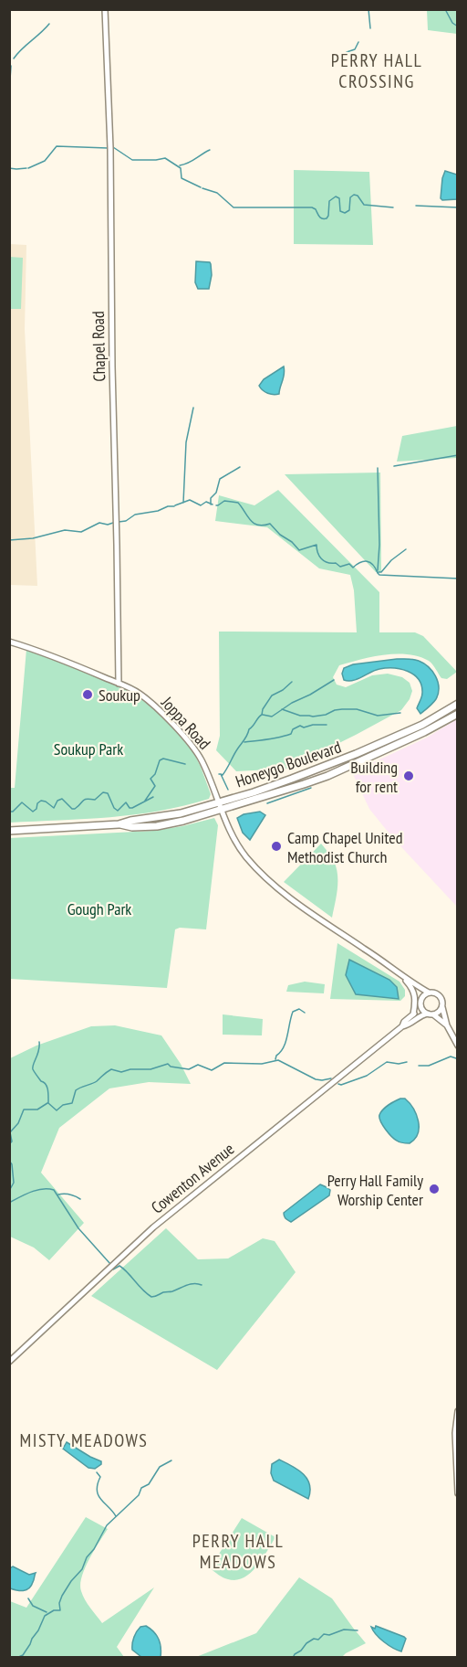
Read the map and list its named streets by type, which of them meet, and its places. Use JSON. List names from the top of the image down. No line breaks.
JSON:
{"streets":{"main road":["Honeygo Boulevard"],"street":["Chapel Road","Joppa Road","Cowenton Avenue"]},"crossings":[["Chapel Road","Joppa Road"],["Joppa Road","Honeygo Boulevard"],["Joppa Road","Cowenton Avenue"]],"districts":["PERRY HALL CROSSING","MISTY MEADOWS","PERRY HALL MEADOWS"],"parks":["Soukup Park","Gough Park"],"places":["Soukup","Building for rent","Camp Chapel United Methodist Church","Perry Hall Family Worship Center"]}
